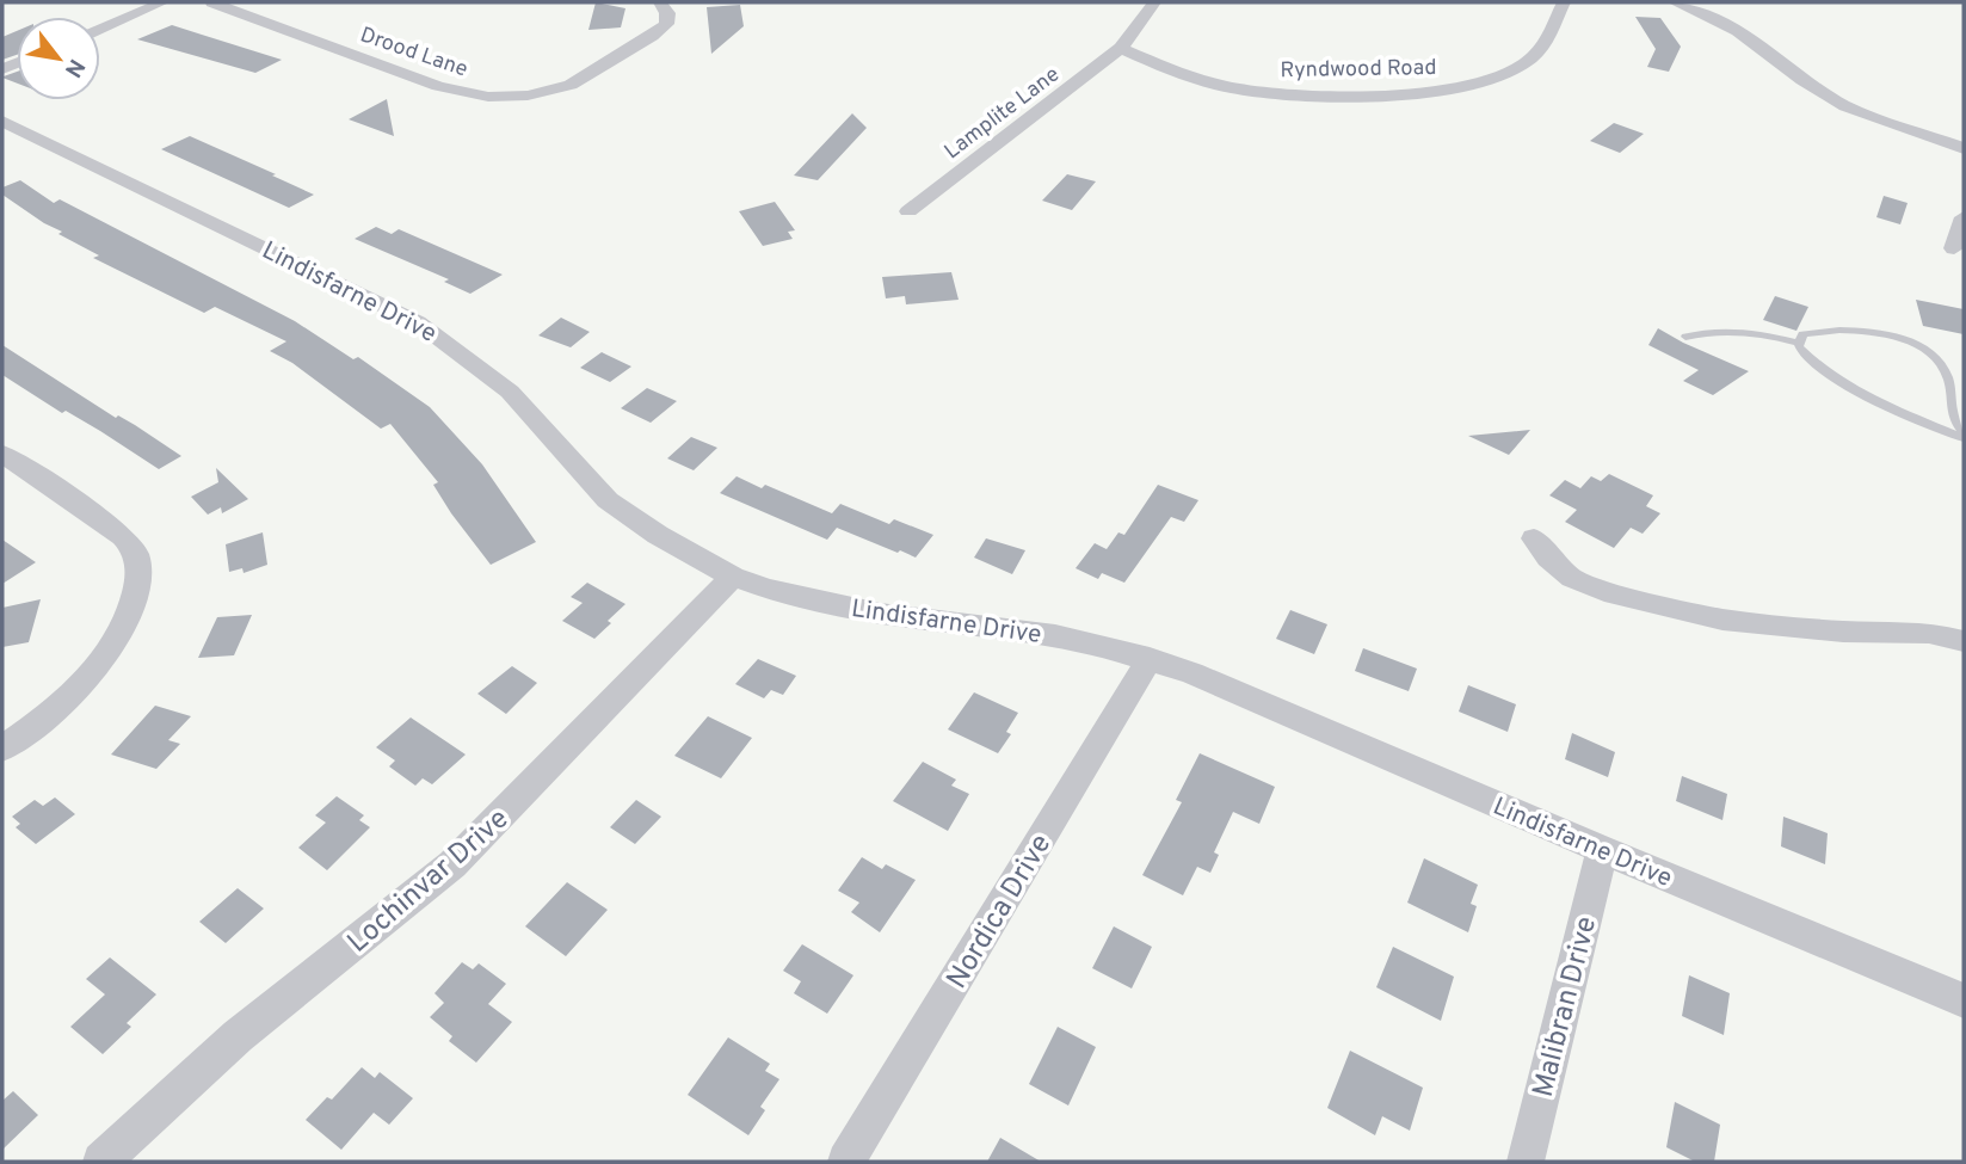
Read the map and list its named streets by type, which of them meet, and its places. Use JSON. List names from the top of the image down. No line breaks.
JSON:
{"streets":{"street":["Drood Lane","Ryndwood Road","Lamplite Lane","Lindisfarne Drive","Lochinvar Drive","Nordica Drive","Malibran Drive"]},"crossings":[["Ryndwood Road","Lamplite Lane"],["Lindisfarne Drive","Lochinvar Drive"],["Lindisfarne Drive","Nordica Drive"],["Lindisfarne Drive","Malibran Drive"]],"north":"bottom right"}
